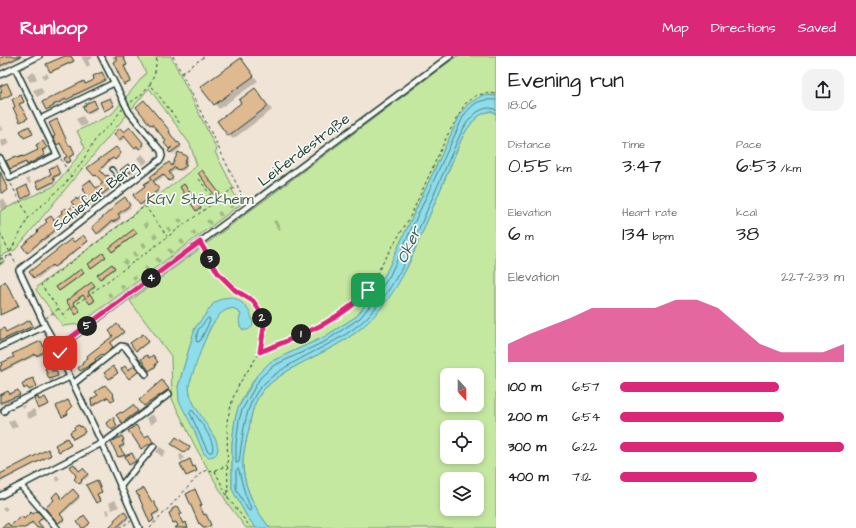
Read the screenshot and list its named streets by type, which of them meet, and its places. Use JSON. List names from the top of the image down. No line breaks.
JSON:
{"streets":{"street":["Leiferdestraße","Schiefer Berg"]},"water":["Oker"],"parks":["KGV Stöckheim"],"north":"bottom","page":{"header":"Runloop","nav":["Map","Directions","Saved"],"heading":["Evening run","18:06"],"stats":[["Distance","0.55 km"],["Time","3:47"],["Pace","6:53 /km"],["Elevation","6 m"],["Heart rate","134 bpm"],["kcal","38"]],"pins":["3","4","2","5","1"],"chart":["Elevation","227–233 m"],"list":[{"name":"100 m","note":"6:57"},{"name":"200 m","note":"6:54"},{"name":"300 m","note":"6:22"},{"name":"400 m","note":"7:12"}]}}
